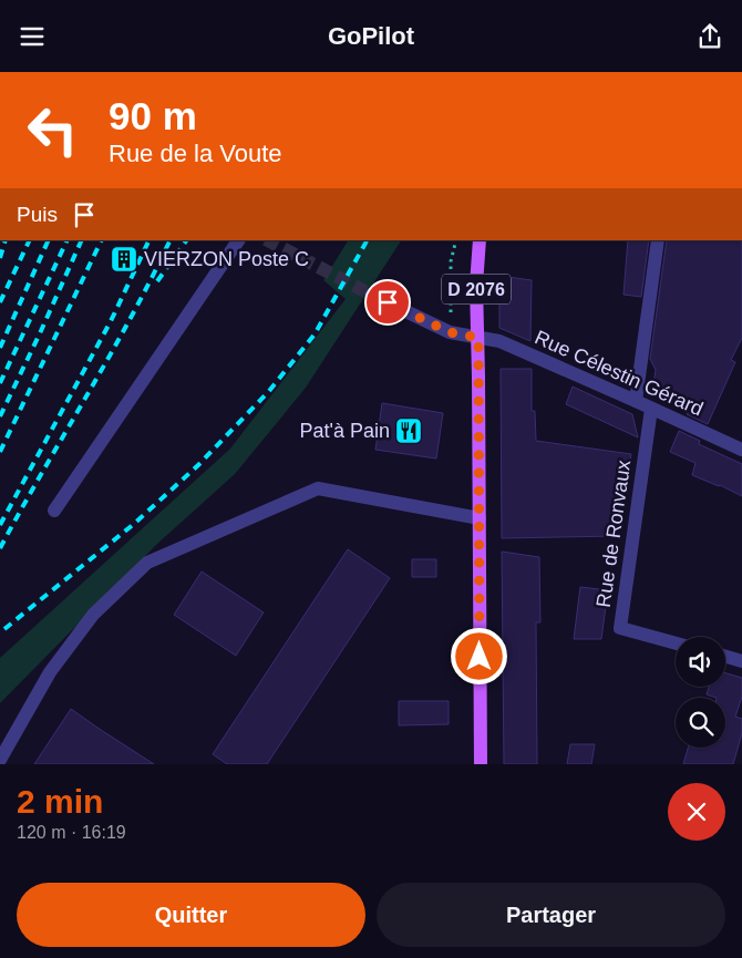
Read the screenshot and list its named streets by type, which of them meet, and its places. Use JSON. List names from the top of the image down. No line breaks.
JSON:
{"streets":{"main road":["D 2076"],"street":["Rue Célestin Gérard","Rue de Ronvaux"]},"crossings":[["D 2076","Rue Célestin Gérard"],["Rue Célestin Gérard","Rue de Ronvaux"]],"places":{"building":["VIERZON Poste C"],"restaurant":["Pat'à Pain"]},"page":{"header":"GoPilot","turn":["90 m","Rue de la Voute"],"then":"Puis","heading":["2 min","120 m · 16:19"],"buttons":["Quitter","Partager"]}}
